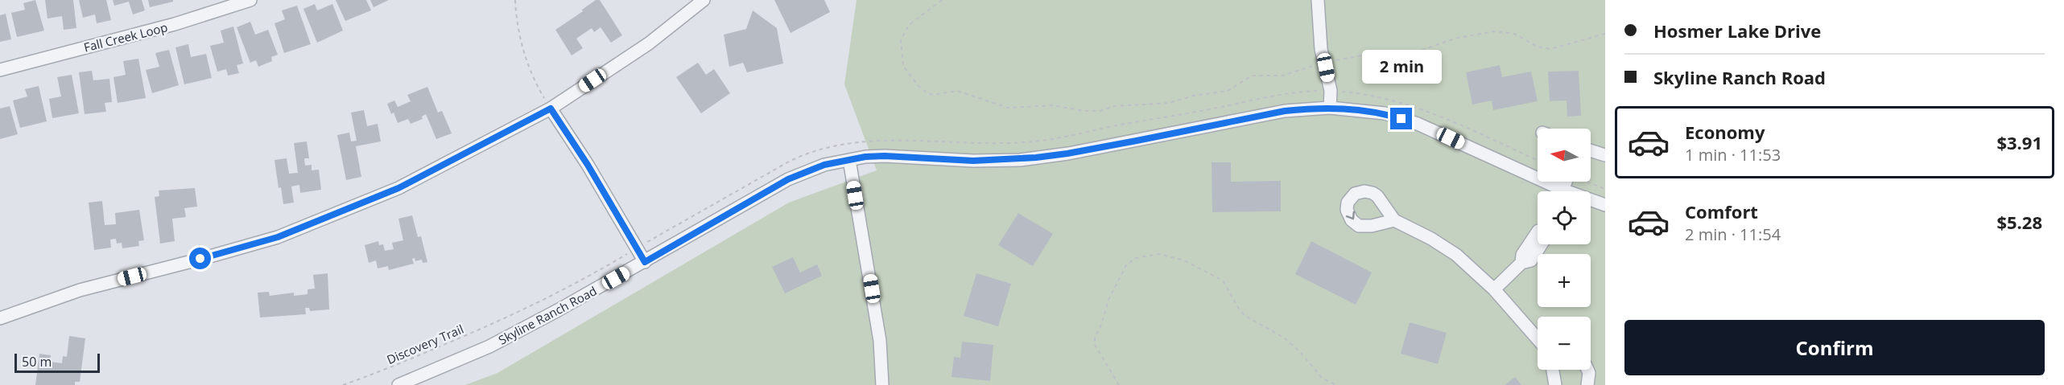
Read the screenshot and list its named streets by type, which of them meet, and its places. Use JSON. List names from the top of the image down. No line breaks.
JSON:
{"streets":{"street":["Fall Creek Loop","Skyline Ranch Road"],"path":["Discovery Trail"]},"scale_bar":"50 m","north":"left","page":{"banner":["Hosmer Lake Drive","Skyline Ranch Road"],"bubble":"2 min","list":[{"name":"Economy","note":"1 min · 11:53","value":"$3.91"},{"name":"Comfort","note":"2 min · 11:54","value":"$5.28"}],"map_buttons":["+","−"],"buttons":"Confirm","scale":"50 m"}}
